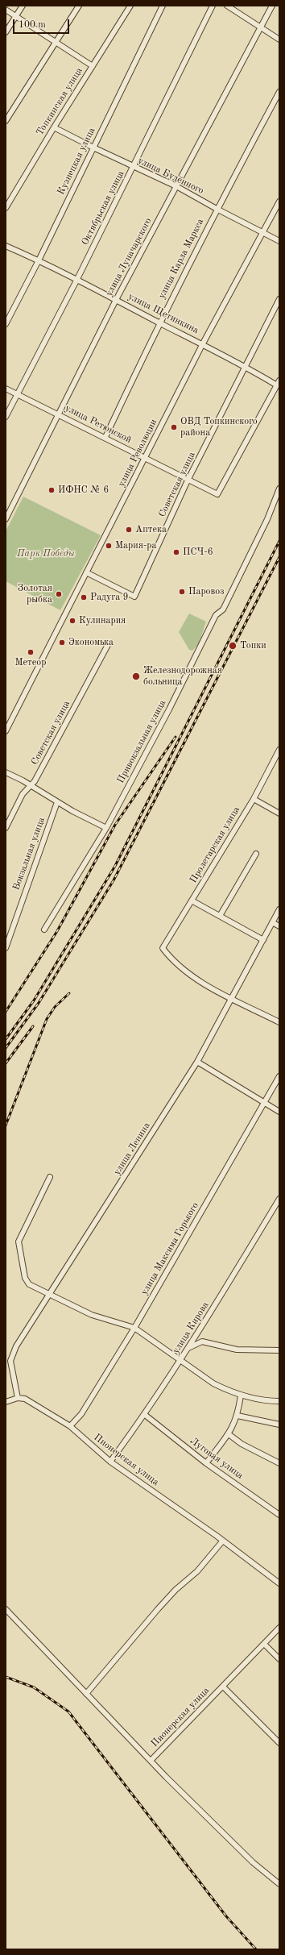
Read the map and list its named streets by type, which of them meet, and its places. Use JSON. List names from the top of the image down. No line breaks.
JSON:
{"streets":{"street":["Топкинская улица","Кузнецкая улица","улица Будённого","Октябрьская улица","улица Луначарского","улица Карла Маркса","улица Щетинкина","улица Ретюнской","улица Революции","Советская улица","Привокзальная улица","Пролетарская улица","Вокзальная улица","улица Ленина","улица Максима Горького","улица Кирова","Луговая улица","Пионерская улица"]},"crossings":[["Топкинская улица","улица Будённого"],["Кузнецкая улица","улица Будённого"],["Кузнецкая улица","улица Щетинкина"],["улица Будённого","Октябрьская улица"],["улица Будённого","улица Луначарского"],["улица Будённого","улица Карла Маркса"],["улица Будённого","улица Революции"],["Октябрьская улица","улица Щетинкина"],["Октябрьская улица","улица Ретюнской"],["улица Луначарского","улица Щетинкина"],["улица Луначарского","улица Ретюнской"],["улица Карла Маркса","улица Щетинкина"],["улица Карла Маркса","улица Ретюнской"],["улица Щетинкина","улица Ретюнской"],["улица Щетинкина","улица Революции"],["улица Щетинкина","Советская улица"],["улица Ретюнской","улица Революции"],["улица Ретюнской","Советская улица"],["улица Революции","Советская улица"],["Пролетарская улица","улица Ленина"],["улица Ленина","Пионерская улица"],["улица Максима Горького","Пионерская улица"],["улица Кирова","Луговая улица"],["улица Кирова","Пионерская улица"]],"parks":["Парк Победы"],"places":["ОВД Топкинского района","ИФНС № 6","Аптека","Мария-ра","ПСЧ-6","Паровоз","Золотая рыбка","Радуга 9","Кулинария","Экономька","Топки","Метеор","Железнодорожная больница"],"scale_bar":"100 m"}
